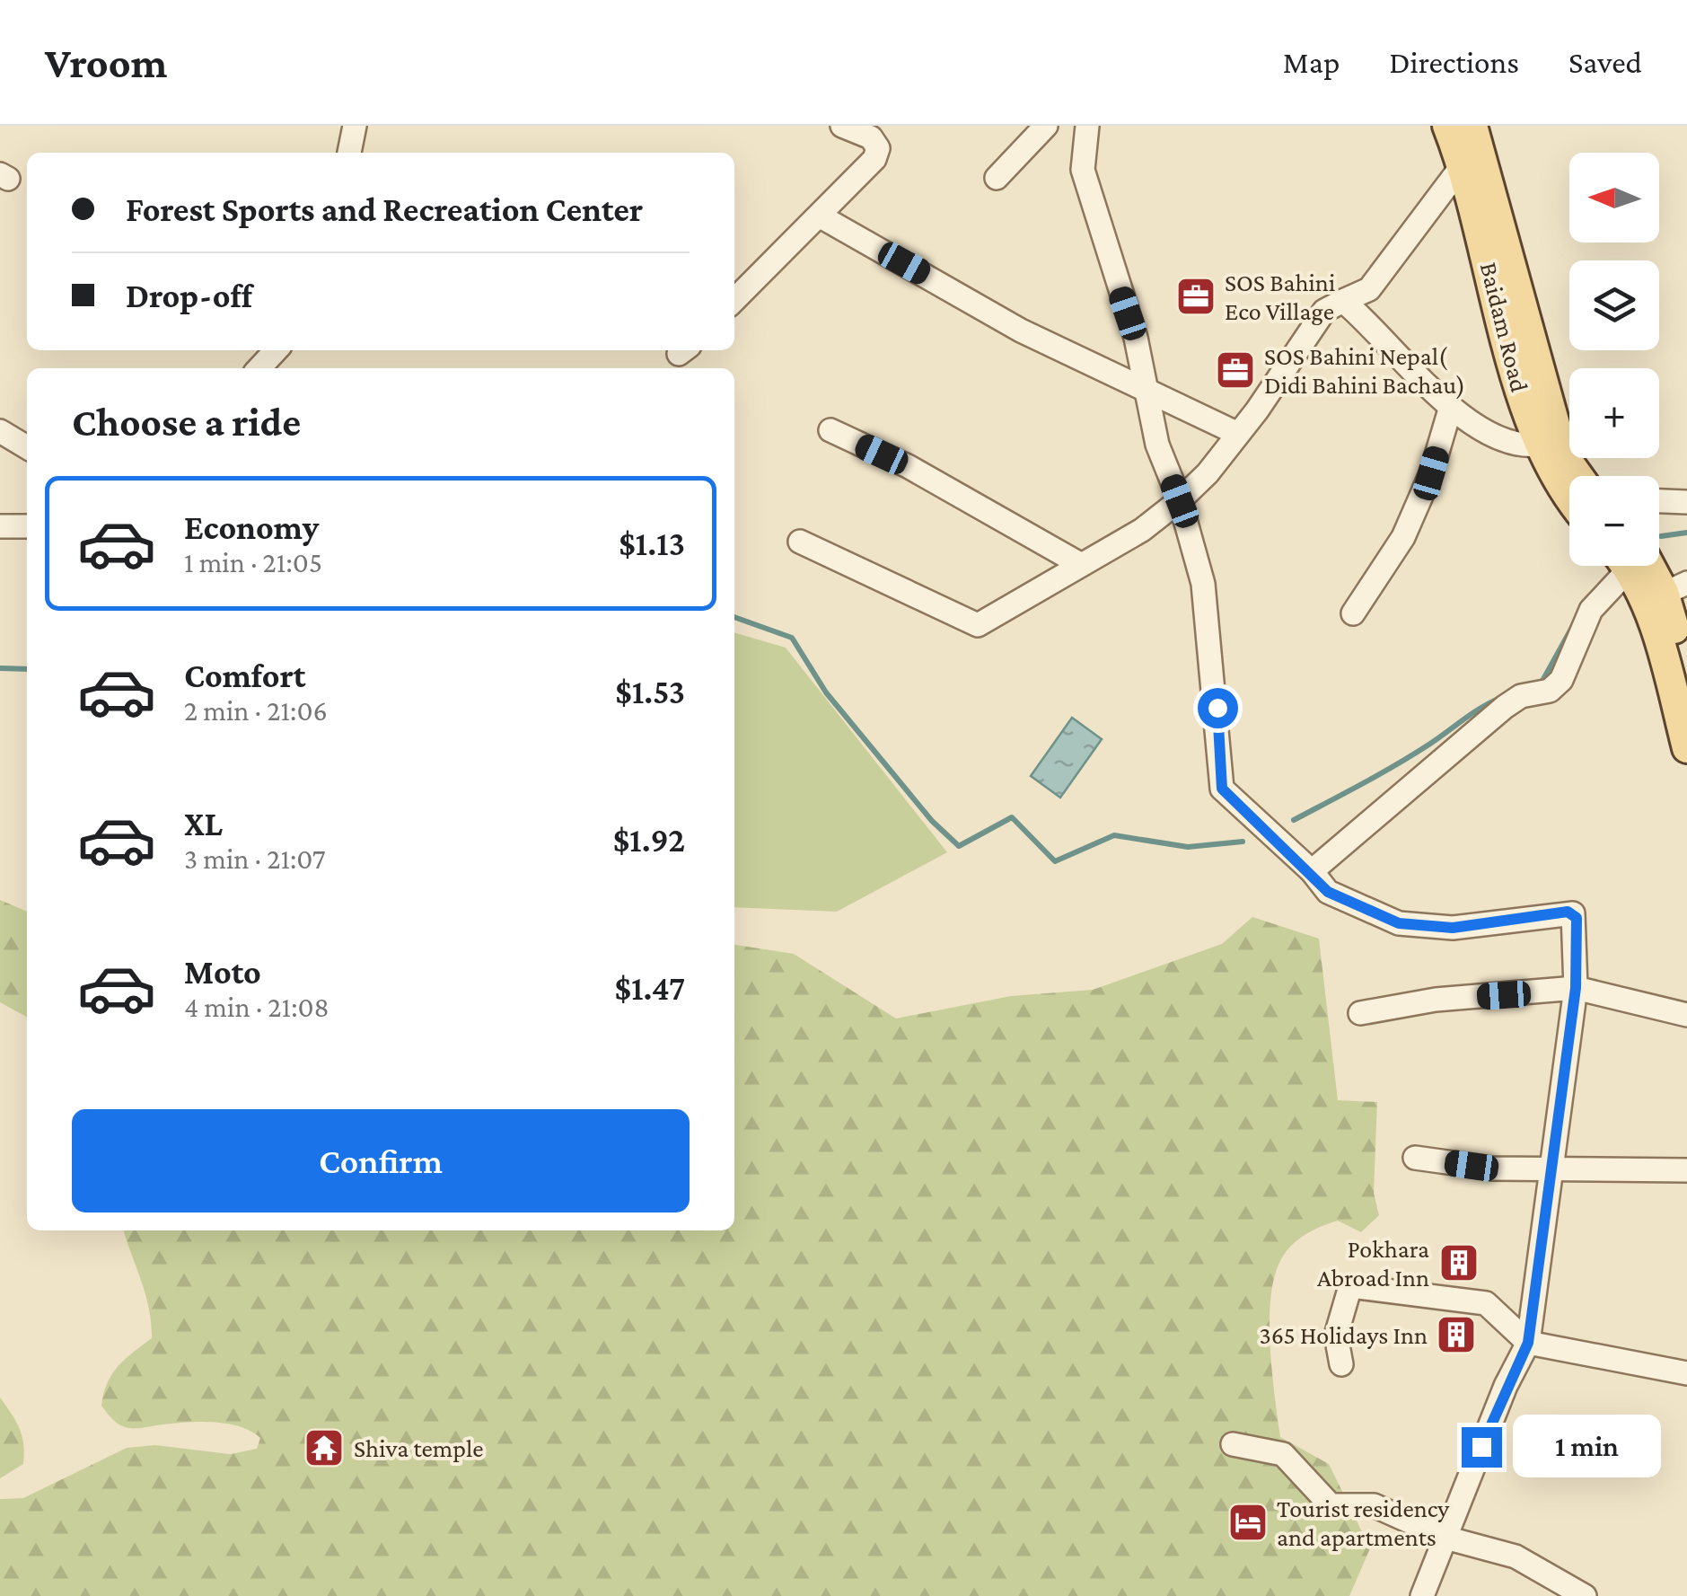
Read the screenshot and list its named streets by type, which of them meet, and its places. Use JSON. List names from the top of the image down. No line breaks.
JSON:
{"streets":{"main road":["Baidam Road"]},"places":{"office":["SOS Bahini Eco Village","SOS Bahini Nepal( Didi Bahini Bachau)"],"building":["Pokhara Abroad Inn","365 Holidays Inn"],"temple":["Shiva temple"],"hotel":["Tourist residency and apartments"]},"north":"left","page":{"header":"Vroom","nav":["Map","Directions","Saved"],"map_buttons":["+","−"],"banner":["Forest Sports and Recreation Center","Drop-off"],"heading":"Choose a ride","list":[{"name":"Economy","note":"1 min · 21:05","value":"$1.13"},{"name":"Comfort","note":"2 min · 21:06","value":"$1.53"},{"name":"XL","note":"3 min · 21:07","value":"$1.92"},{"name":"Moto","note":"4 min · 21:08","value":"$1.47"}],"buttons":"Confirm","bubble":"1 min"}}
